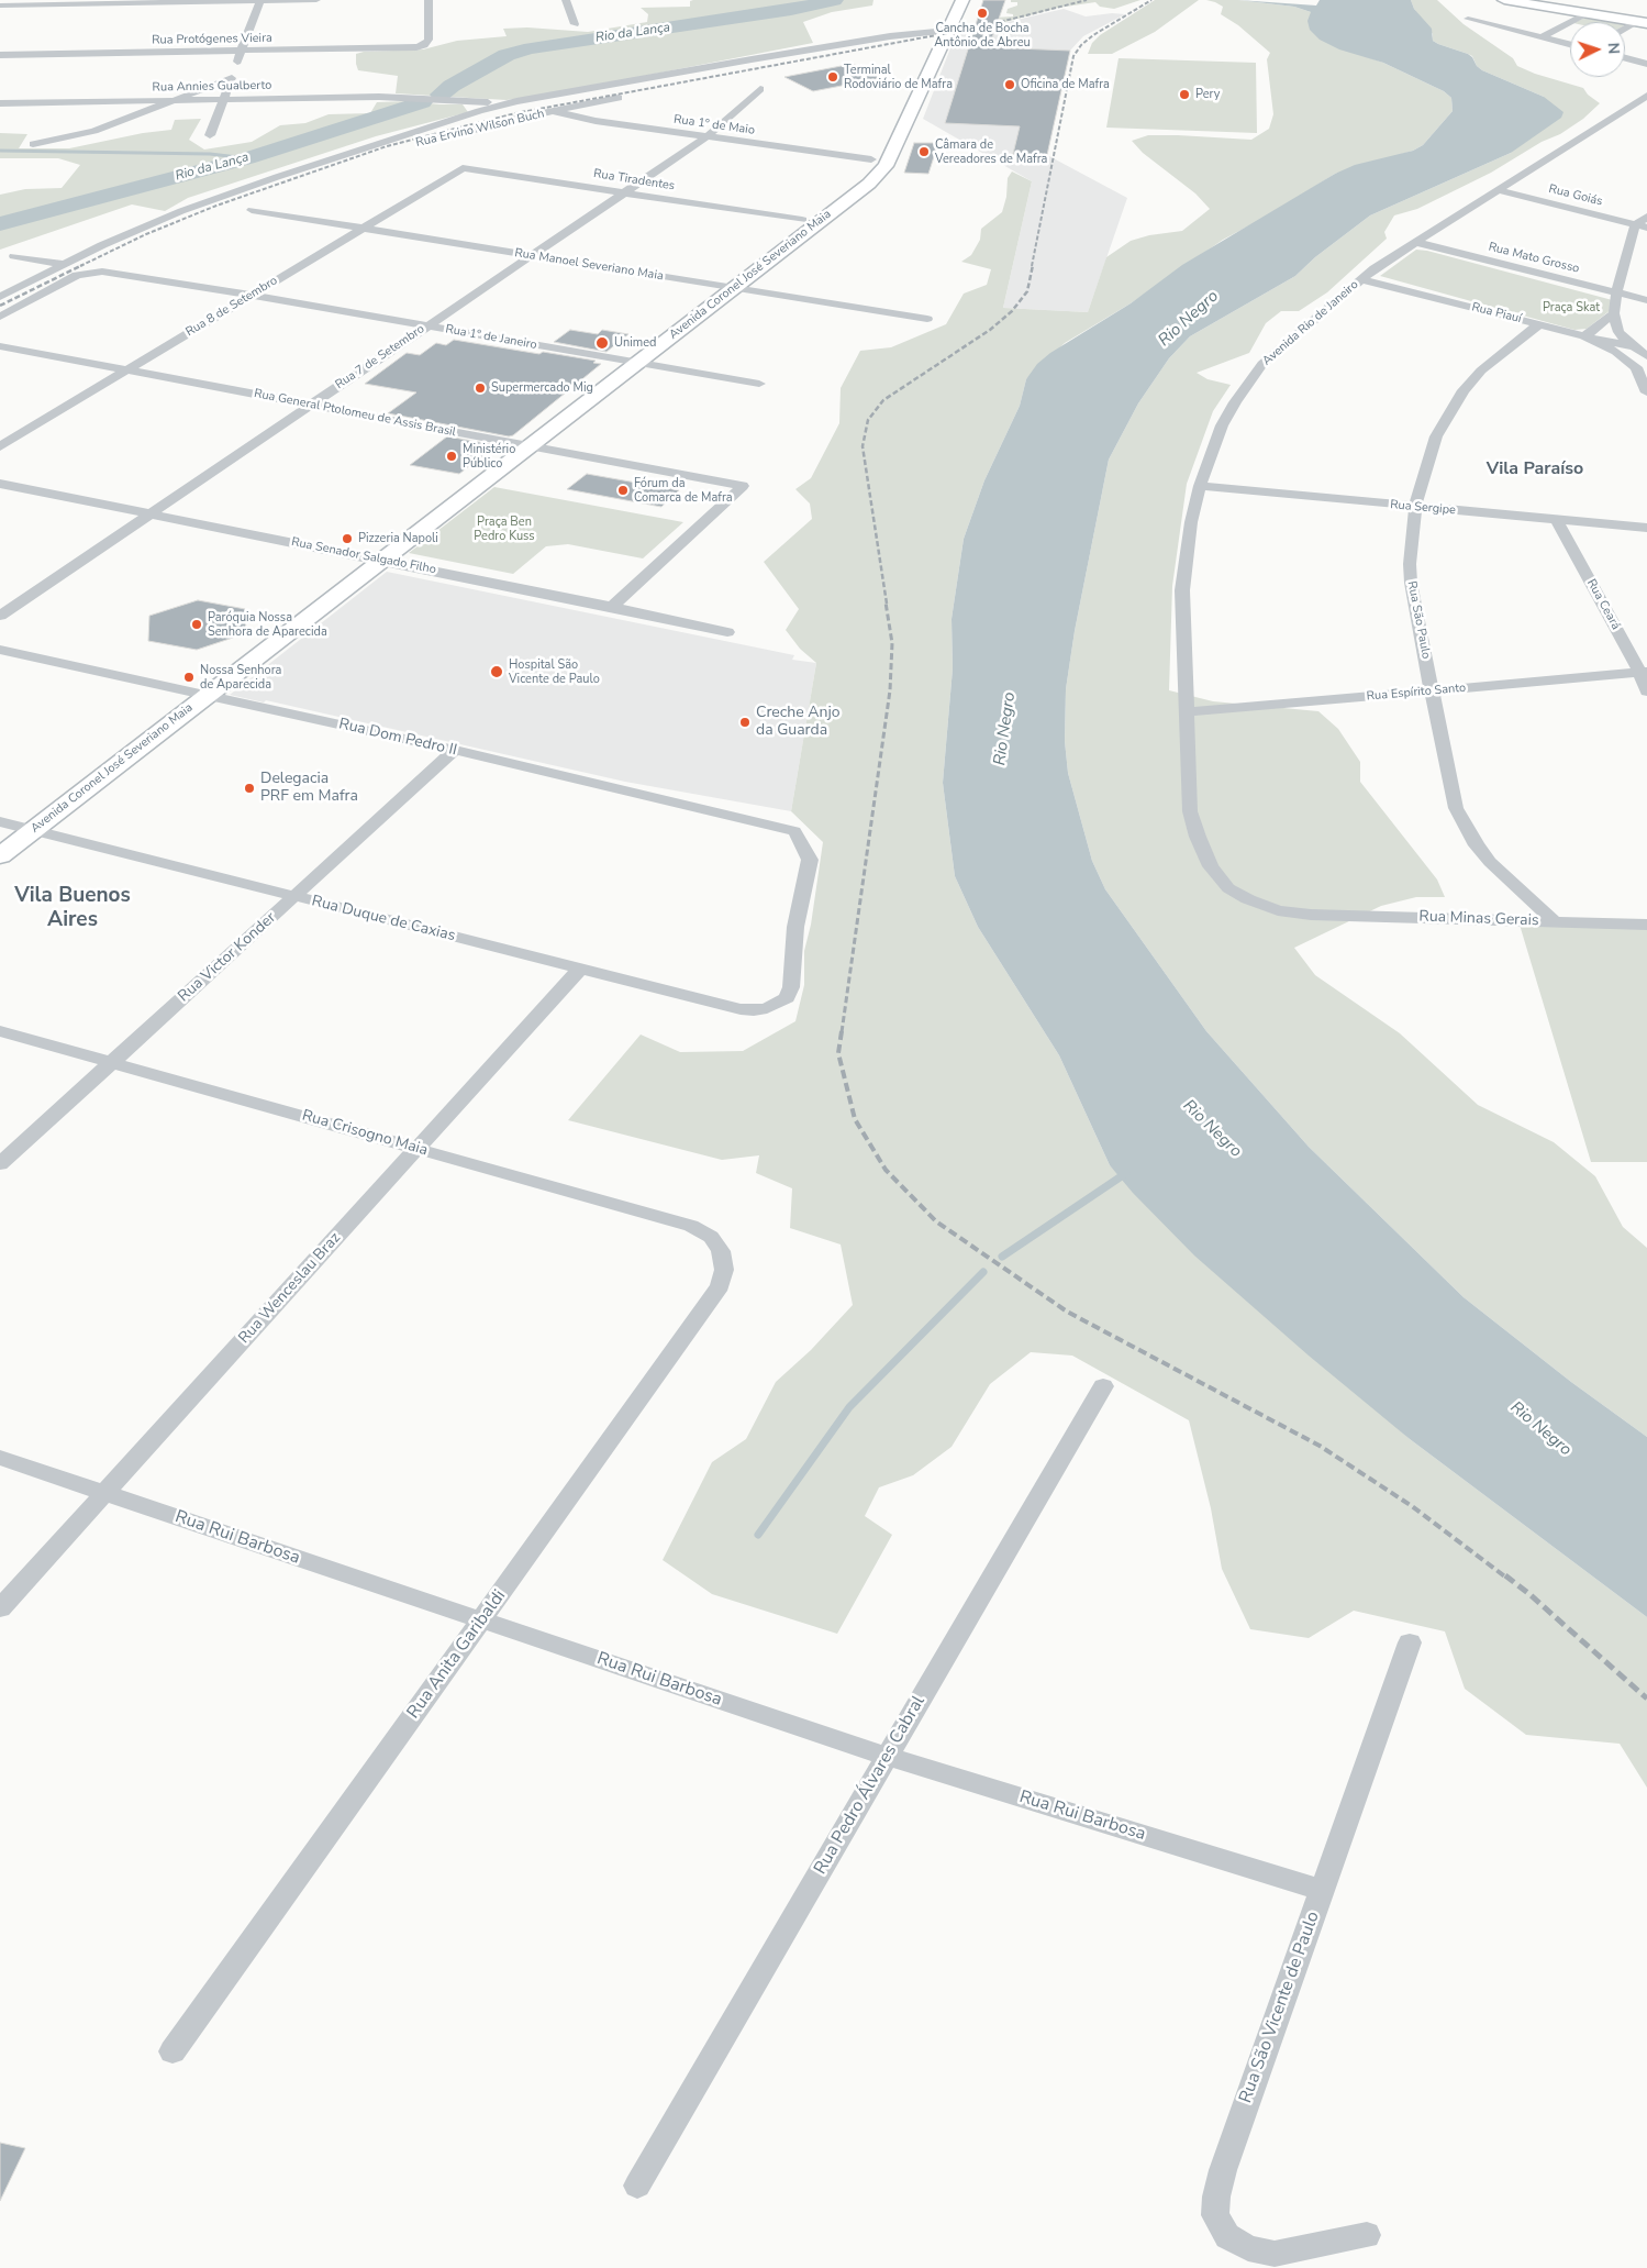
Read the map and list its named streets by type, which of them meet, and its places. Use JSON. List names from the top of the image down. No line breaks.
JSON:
{"streets":{"main road":["Avenida Coronel José Severiano Maia"],"street":["Rua Protógenes Vieira","Rua Annies Gualberto","Rua 1º de Maio","Rua Ervino Wilson Buch","Rua Tiradentes","Rua Goiás","Rua Mato Grosso","Rua Manoel Severiano Maia","Rua 8 de Setembro","Rua Piauí","Avenida Rio de Janeiro","Rua 1º de Janeiro","Rua 7 de Setembro","Rua General Ptolomeu de Assis Brasil","Rua Sergipe","Rua Senador Salgado Filho","Rua Ceará","Rua São Paulo","Rua Espírito Santo","Rua Dom Pedro II","Rua Duque de Caxias","Rua Minas Gerais","Rua Victor Konder","Rua Crisogno Maia","Rua Wenceslau Braz","Rua Rui Barbosa","Rua Anita Garibaldi","Rua Pedro Álvares Cabral","Rua São Vicente de Paulo"]},"crossings":[["Rua 1º de Maio","Rua Ervino Wilson Buch"],["Rua 1º de Maio","Avenida Coronel José Severiano Maia"],["Rua 1º de Maio","Rua 7 de Setembro"],["Rua Tiradentes","Avenida Coronel José Severiano Maia"],["Rua Tiradentes","Rua 8 de Setembro"],["Rua Tiradentes","Rua 7 de Setembro"],["Rua Goiás","Avenida Rio de Janeiro"],["Rua Mato Grosso","Avenida Rio de Janeiro"],["Rua Manoel Severiano Maia","Avenida Coronel José Severiano Maia"],["Rua Manoel Severiano Maia","Rua 8 de Setembro"],["Rua Manoel Severiano Maia","Rua 7 de Setembro"],["Avenida Coronel José Severiano Maia","Rua 1º de Janeiro"],["Avenida Coronel José Severiano Maia","Rua General Ptolomeu de Assis Brasil"],["Avenida Coronel José Severiano Maia","Rua Senador Salgado Filho"],["Avenida Coronel José Severiano Maia","Rua Dom Pedro II"],["Avenida Coronel José Severiano Maia","Rua Duque de Caxias"],["Rua 8 de Setembro","Rua 1º de Janeiro"],["Rua 8 de Setembro","Rua General Ptolomeu de Assis Brasil"],["Rua Piauí","Avenida Rio de Janeiro"],["Rua Piauí","Rua São Paulo"],["Avenida Rio de Janeiro","Rua Sergipe"],["Avenida Rio de Janeiro","Rua Espírito Santo"],["Avenida Rio de Janeiro","Rua Minas Gerais"],["Rua 1º de Janeiro","Rua 7 de Setembro"],["Rua 7 de Setembro","Rua General Ptolomeu de Assis Brasil"],["Rua 7 de Setembro","Rua Senador Salgado Filho"],["Rua General Ptolomeu de Assis Brasil","Rua Senador Salgado Filho"],["Rua Sergipe","Rua Ceará"],["Rua Sergipe","Rua São Paulo"],["Rua Ceará","Rua Espírito Santo"],["Rua São Paulo","Rua Espírito Santo"],["Rua São Paulo","Rua Minas Gerais"],["Rua Dom Pedro II","Rua Duque de Caxias"],["Rua Dom Pedro II","Rua Victor Konder"],["Rua Duque de Caxias","Rua Victor Konder"],["Rua Duque de Caxias","Rua Wenceslau Braz"],["Rua Victor Konder","Rua Crisogno Maia"],["Rua Crisogno Maia","Rua Wenceslau Braz"],["Rua Crisogno Maia","Rua Anita Garibaldi"],["Rua Wenceslau Braz","Rua Rui Barbosa"],["Rua Rui Barbosa","Rua Anita Garibaldi"],["Rua Rui Barbosa","Rua Pedro Álvares Cabral"],["Rua Rui Barbosa","Rua São Vicente de Paulo"]],"districts":["Vila Paraíso","Vila Buenos Aires"],"water":["Rio da Lança","Rio Negro"],"parks":["Praça Skat","Praça Ben Pedro Kuss"],"places":["Cancha de Bocha Antônio de Abreu","Terminal Rodoviário de Mafra","Oficina de Mafra","Pery","Câmara de Vereadores de Mafra","Unimed","Supermercado Mig","Ministério Público","Fórum da Comarca de Mafra","Pizzeria Napoli","Paróquia Nossa Senhora de Aparecida","Hospital São Vicente de Paulo","Nossa Senhora de Aparecida","Creche Anjo da Guarda","Delegacia PRF em Mafra"],"north":"right"}
